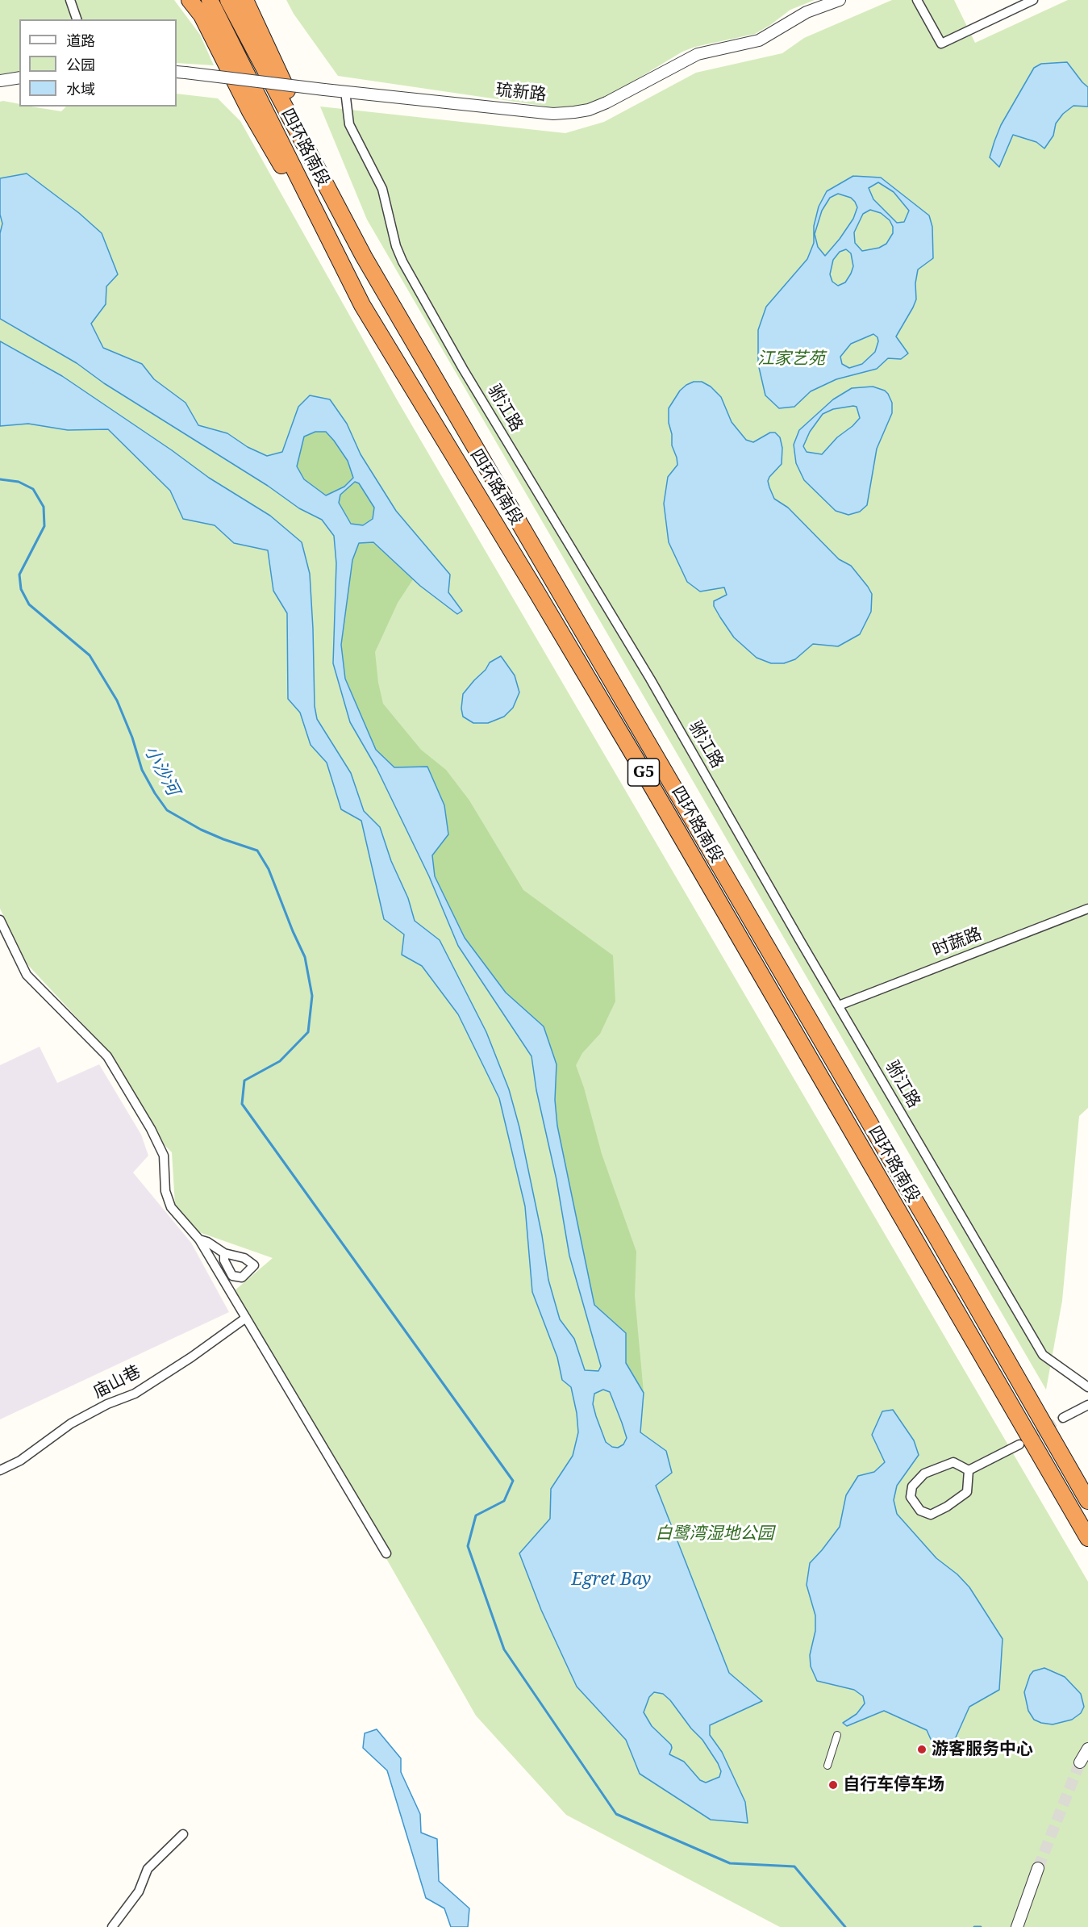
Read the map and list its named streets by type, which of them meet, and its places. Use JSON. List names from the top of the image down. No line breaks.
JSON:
{"streets":{"highway":["四环路南段","G5"],"street":["琉新路","驸江路","时蔬路","庙山巷"]},"crossings":[["琉新路","驸江路"],["驸江路","时蔬路"]],"water":["小沙河","Egret Bay"],"parks":["江家艺苑","白鹭湾湿地公园"],"places":["游客服务中心","自行车停车场"],"legend":["道路","公园","水域"]}
